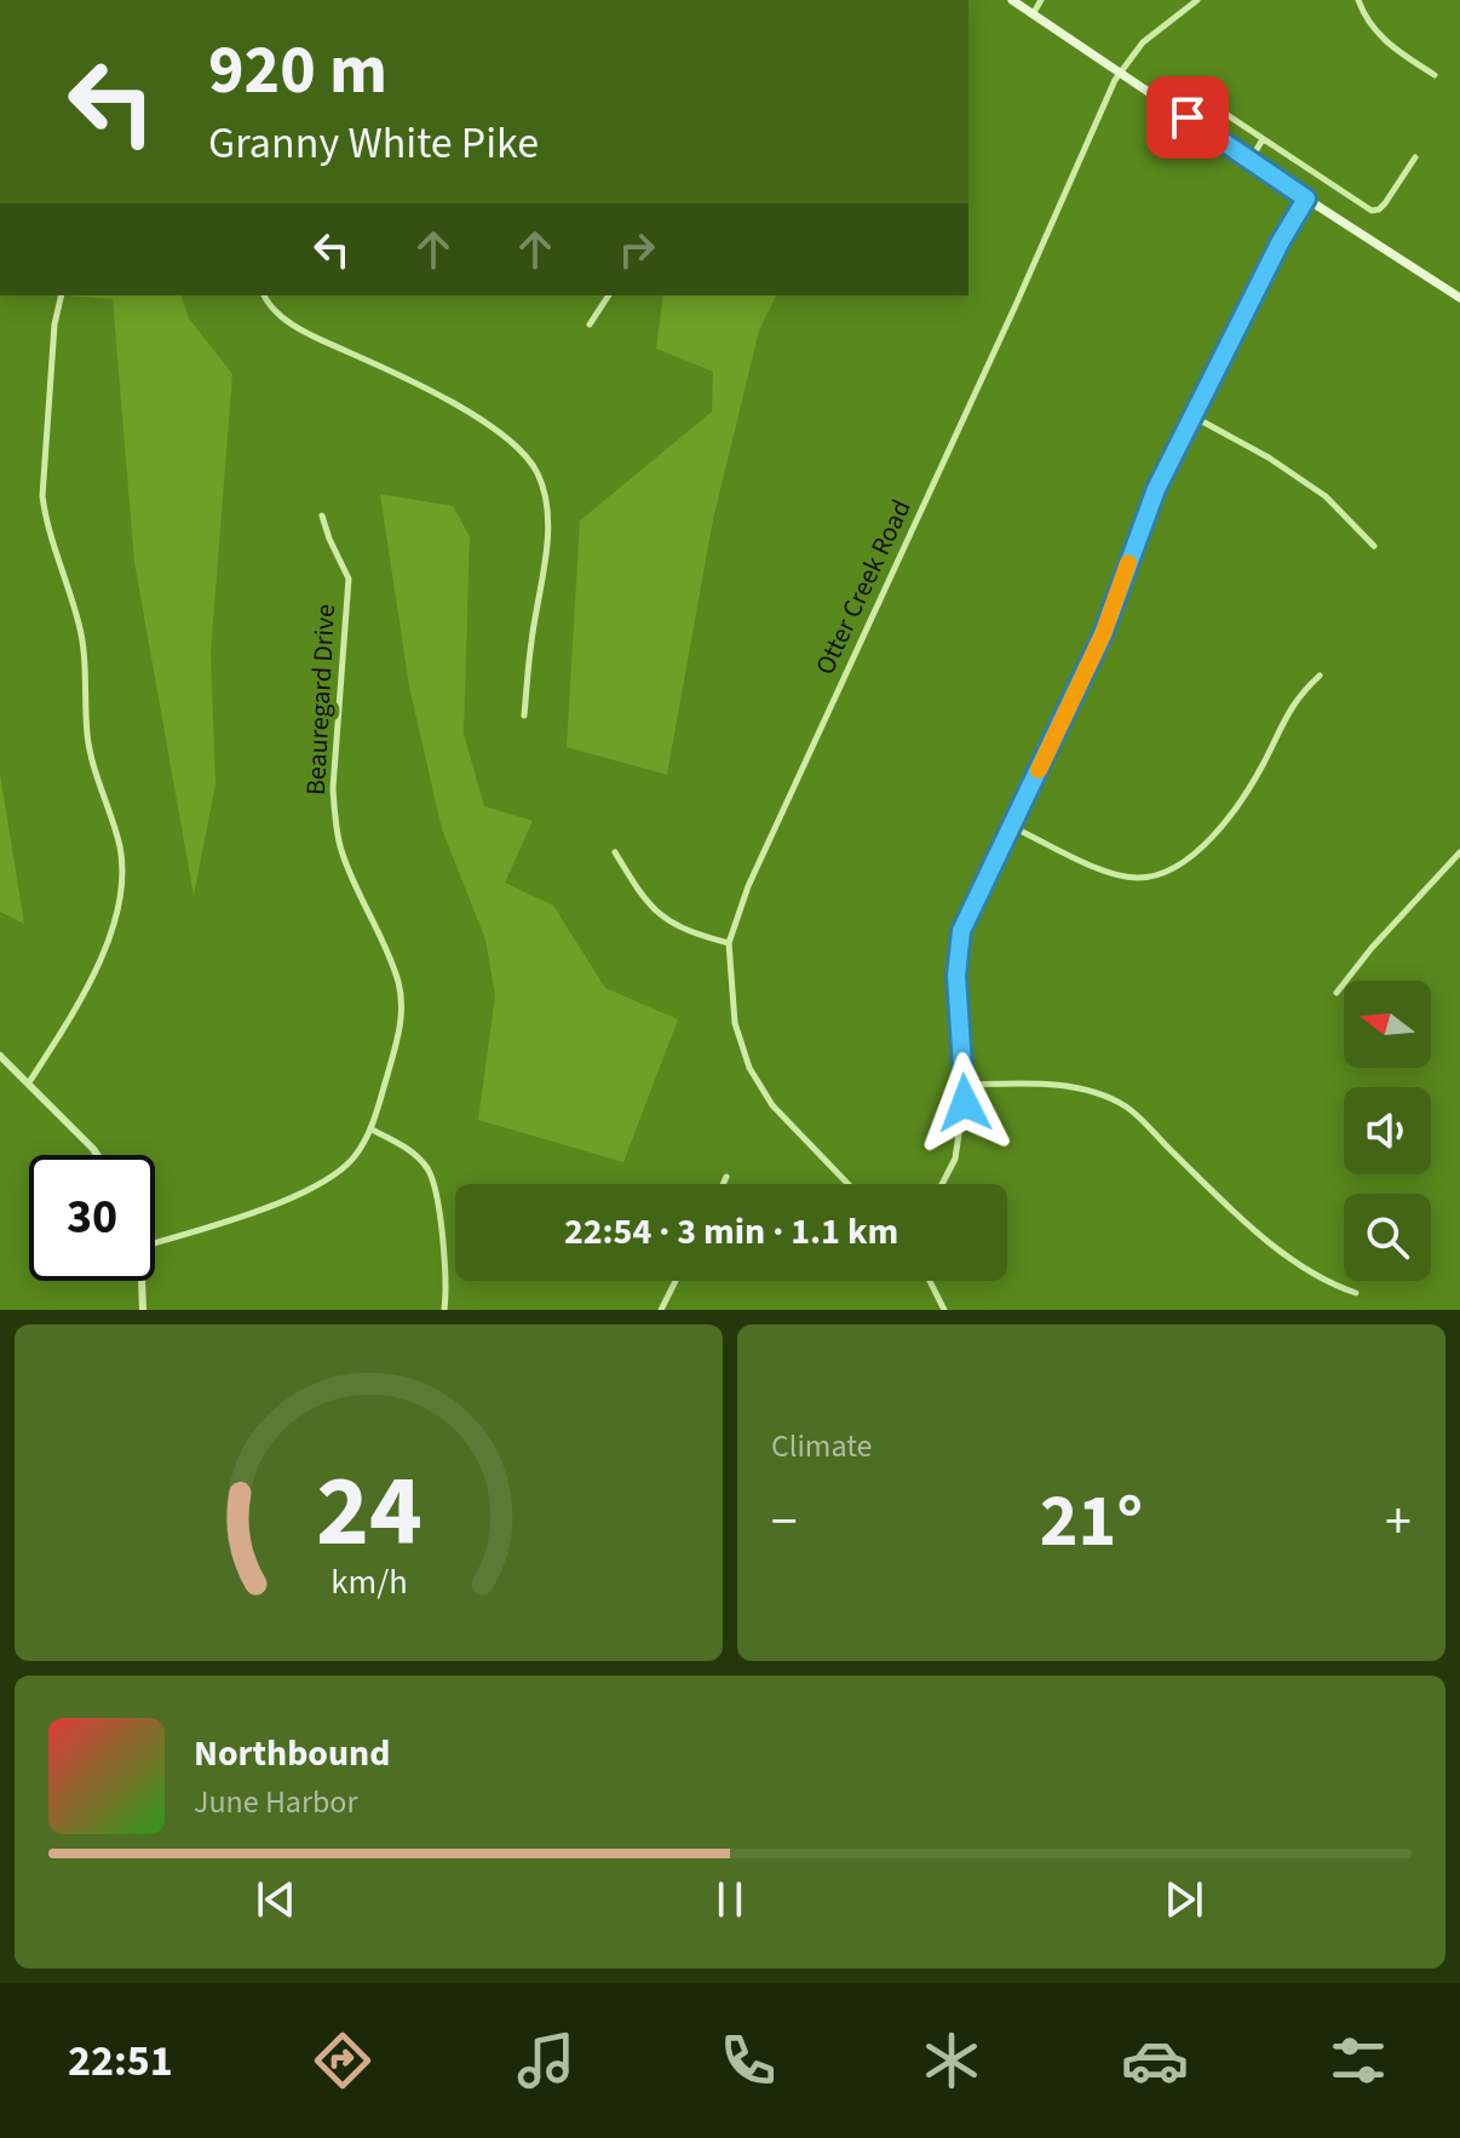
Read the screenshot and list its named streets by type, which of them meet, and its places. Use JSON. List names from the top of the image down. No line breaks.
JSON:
{"streets":{"street":["Otter Creek Road","Beauregard Drive"]},"north":"left","page":{"turn":["920 m","Granny White Pike"],"limit":"30","trip":"22:54 · 3 min · 1.1 km","tile":"Climate","heat":["−","21°","+"],"song":["Northbound","June Harbor"],"tabs":"22:51","gauge":["24","km/h"]}}
